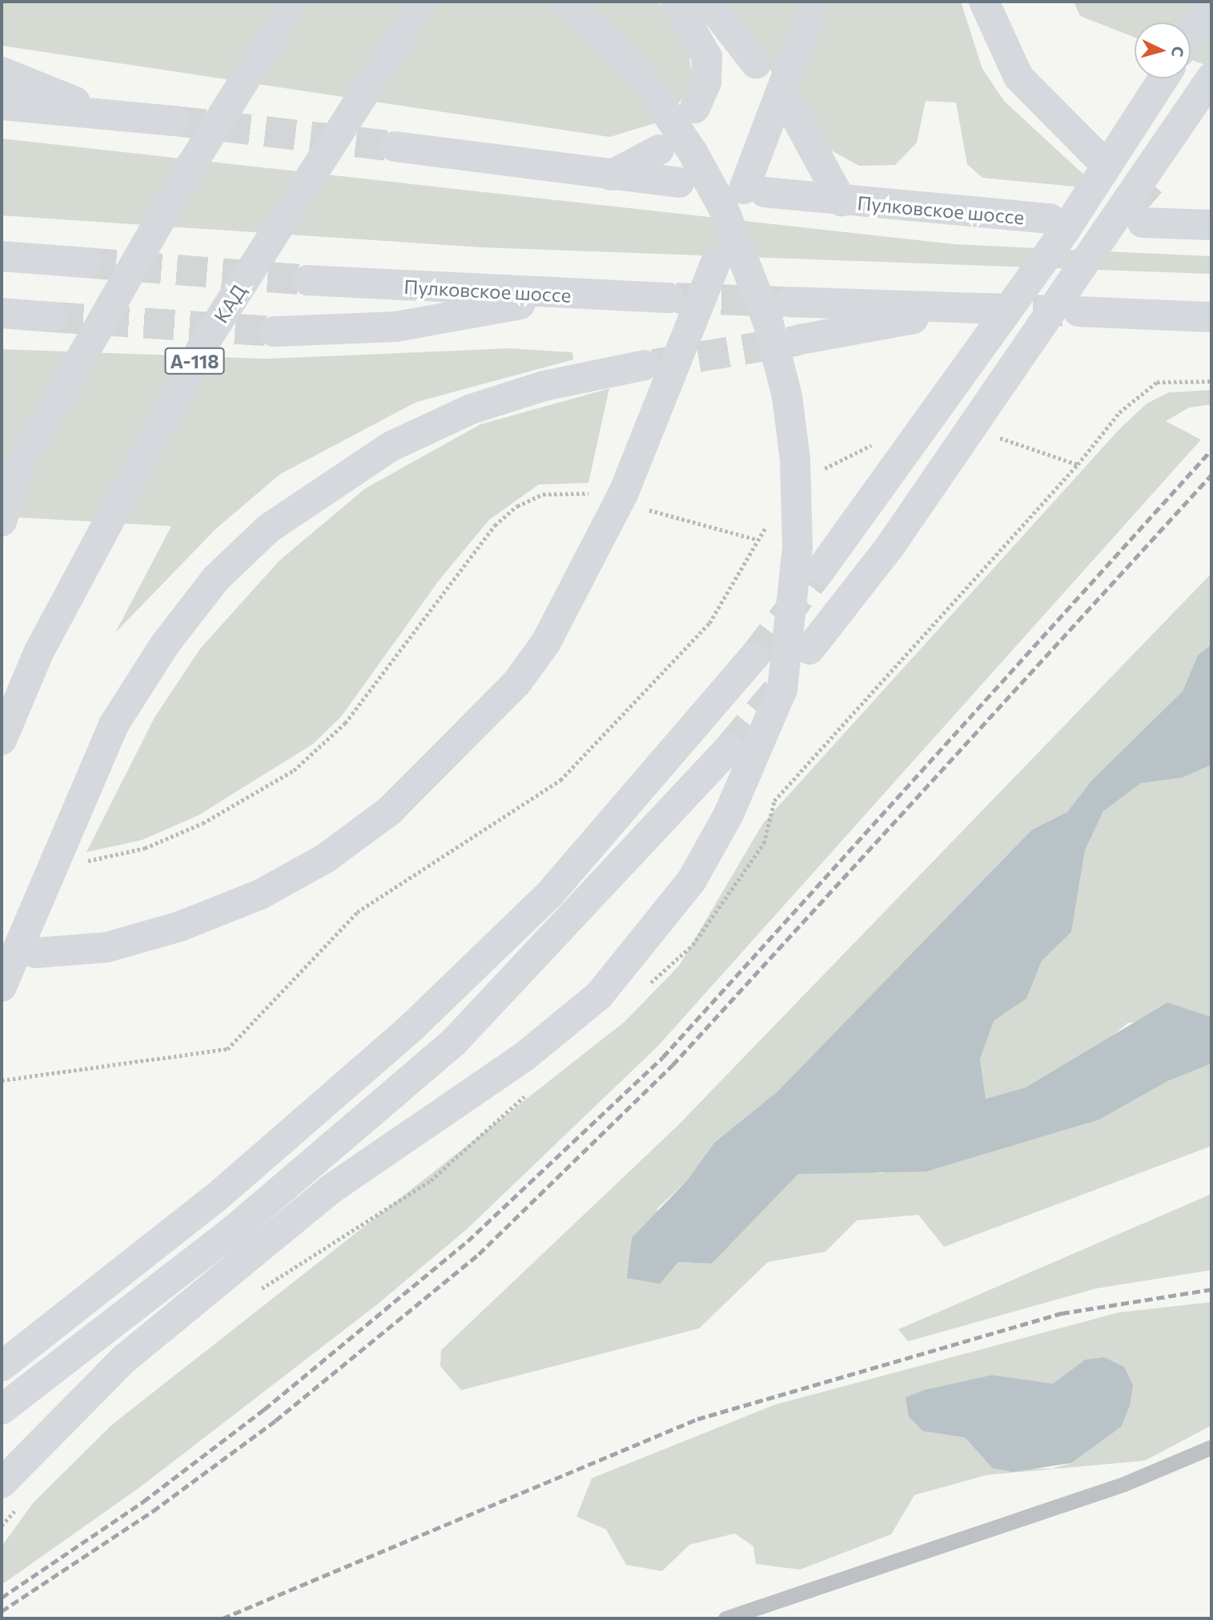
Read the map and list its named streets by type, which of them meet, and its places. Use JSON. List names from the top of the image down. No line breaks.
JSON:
{"streets":{"main road":["Пулковское шоссе","КАД","А-118"]},"north":"right"}
